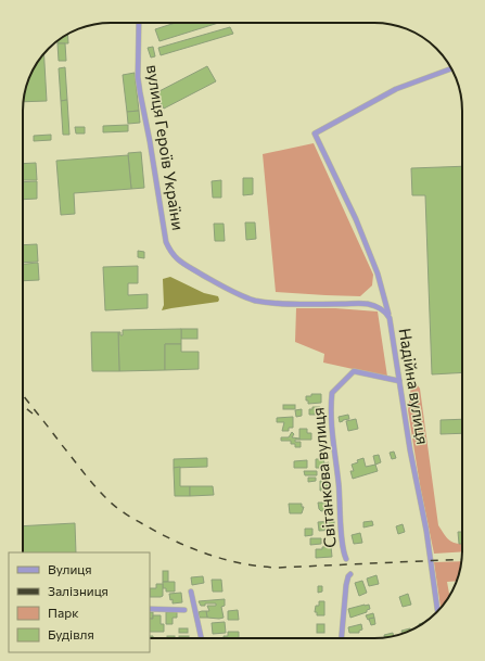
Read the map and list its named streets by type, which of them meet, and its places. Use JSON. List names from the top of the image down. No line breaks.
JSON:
{"streets":{"street":["вулиця Героїв України","Надійна вулиця","Світанкова вулиця"]},"crossings":[["вулиця Героїв України","Надійна вулиця"],["Надійна вулиця","Світанкова вулиця"]],"legend":["Вулиця","Залізниця","Парк","Будівля"]}
